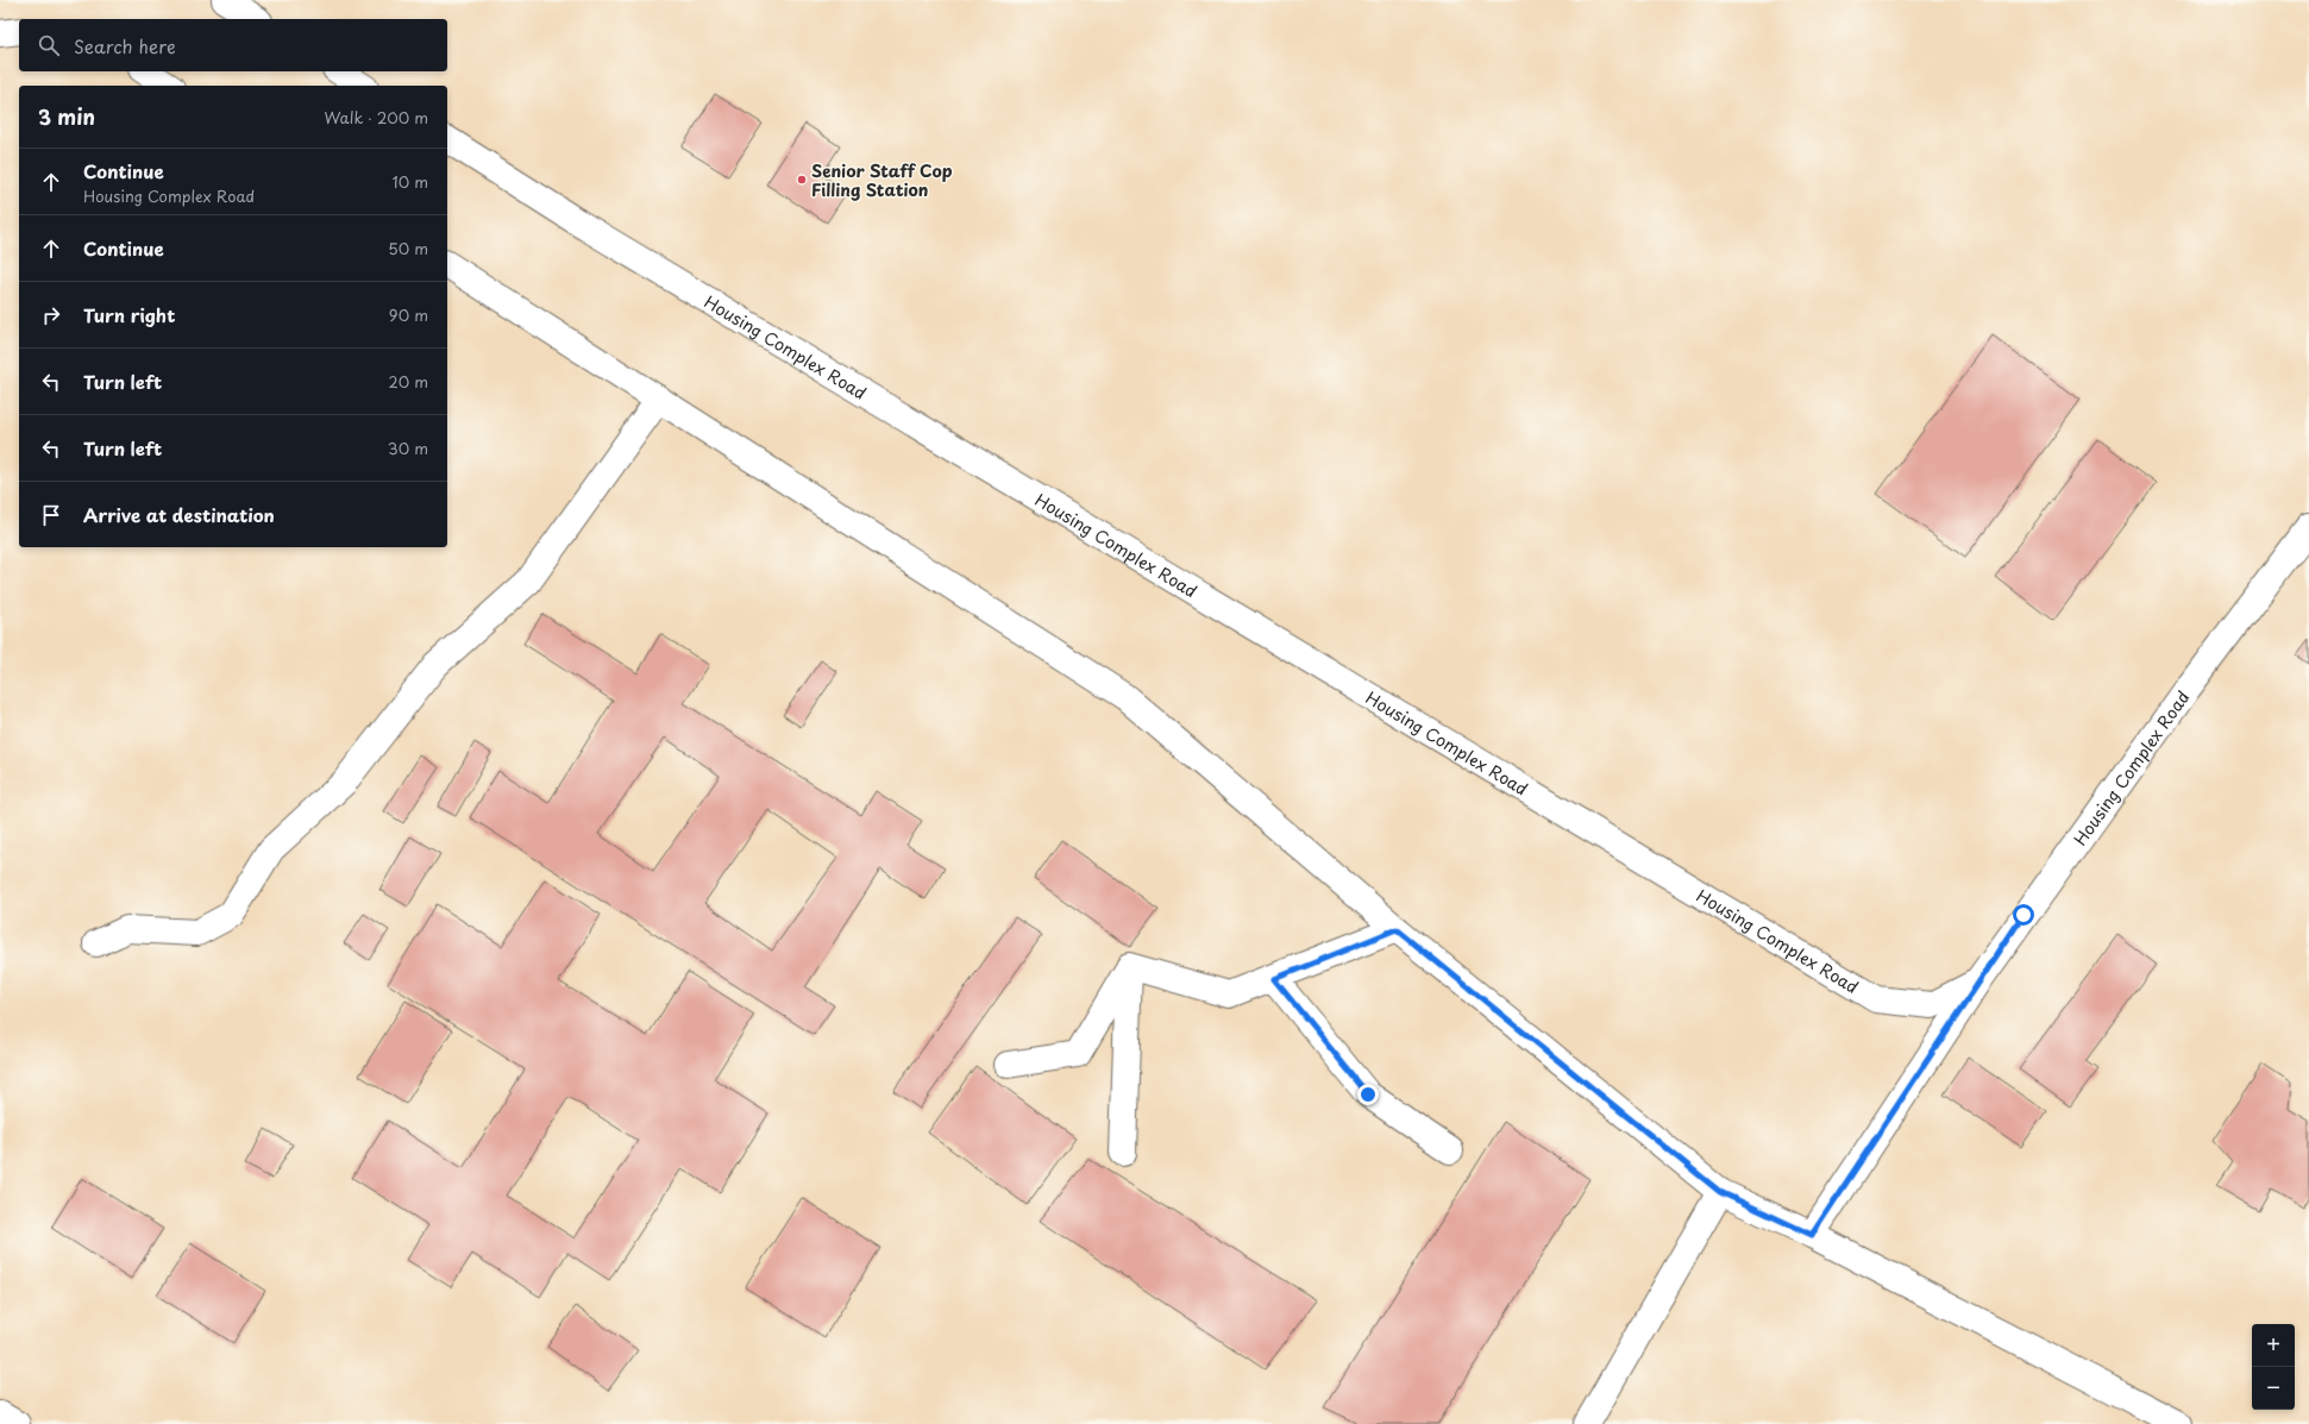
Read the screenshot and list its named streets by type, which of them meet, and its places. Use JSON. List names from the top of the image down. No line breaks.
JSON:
{"streets":{"street":["Housing Complex Road"]},"places":["Senior Staff Cop Filling Station"],"page":{"search":"Search here","heading":["3 min","Walk · 200 m"],"list":[["Continue","Housing Complex Road","10 m"],["Continue","50 m"],["Turn right","90 m"],["Turn left","20 m"],["Turn left","30 m"],"Arrive at destination"],"map_buttons":["+","−"]}}
